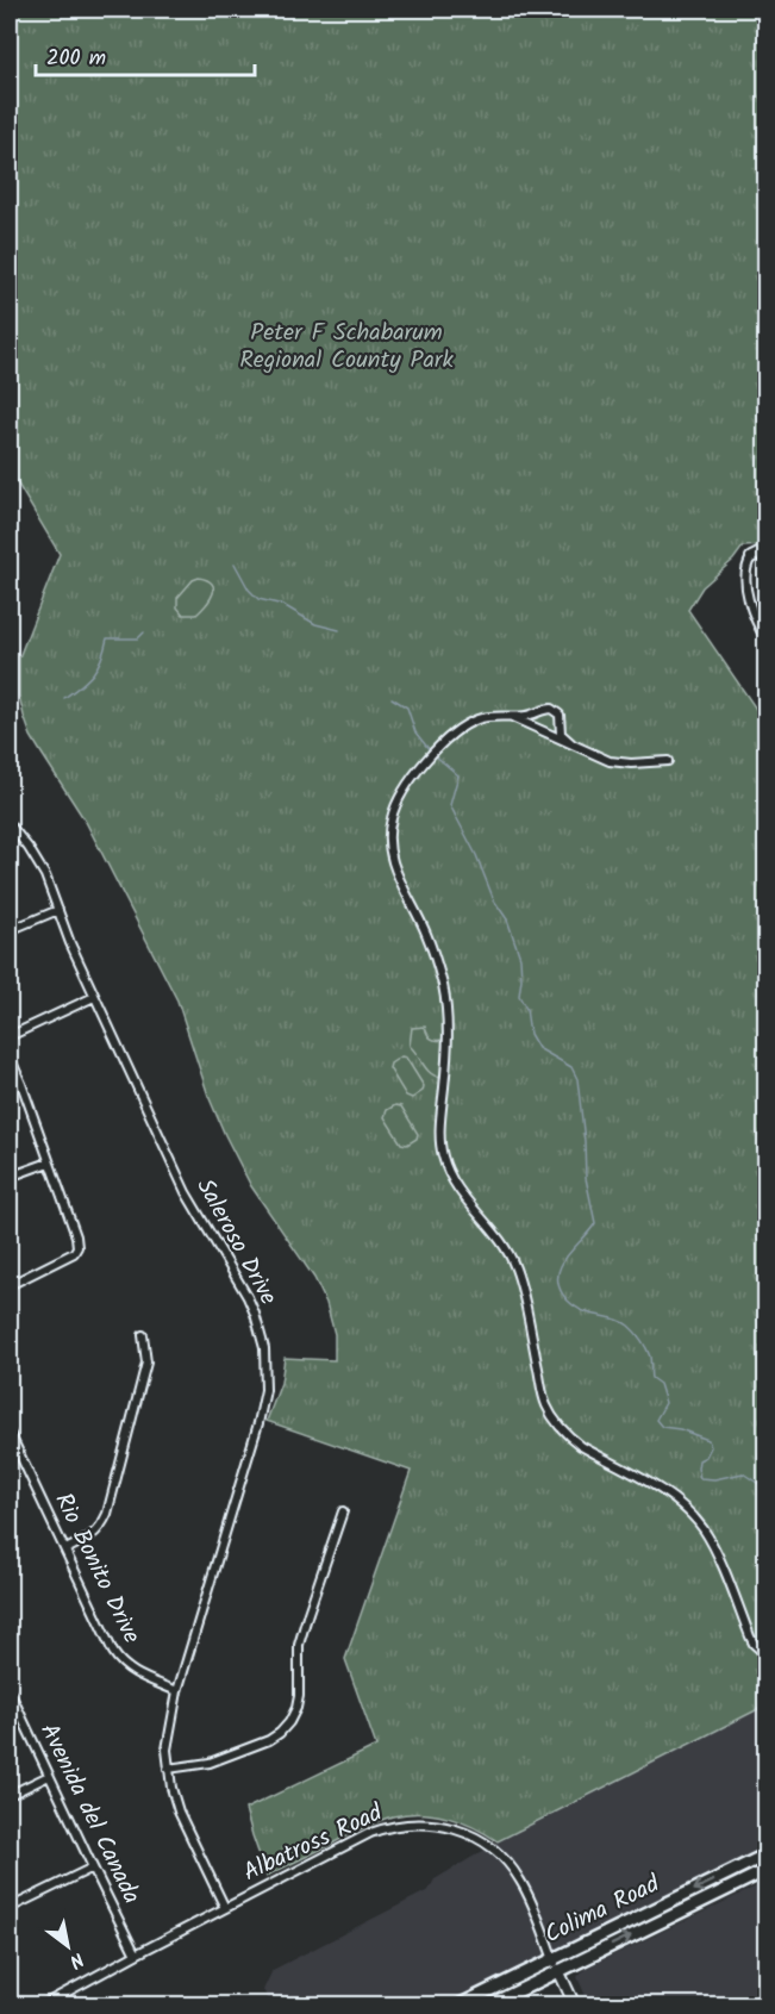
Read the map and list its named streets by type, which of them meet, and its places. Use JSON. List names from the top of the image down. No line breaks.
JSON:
{"streets":{"main road":["Colima Road"],"street":["Saleroso Drive","Rio Bonito Drive","Avenida del Canada","Albatross Road"]},"crossings":[["Saleroso Drive","Rio Bonito Drive"],["Saleroso Drive","Albatross Road"],["Avenida del Canada","Albatross Road"],["Albatross Road","Colima Road"]],"parks":["Peter F Schabarum Regional County Park"],"scale_bar":"200 m","north":"bottom right"}
